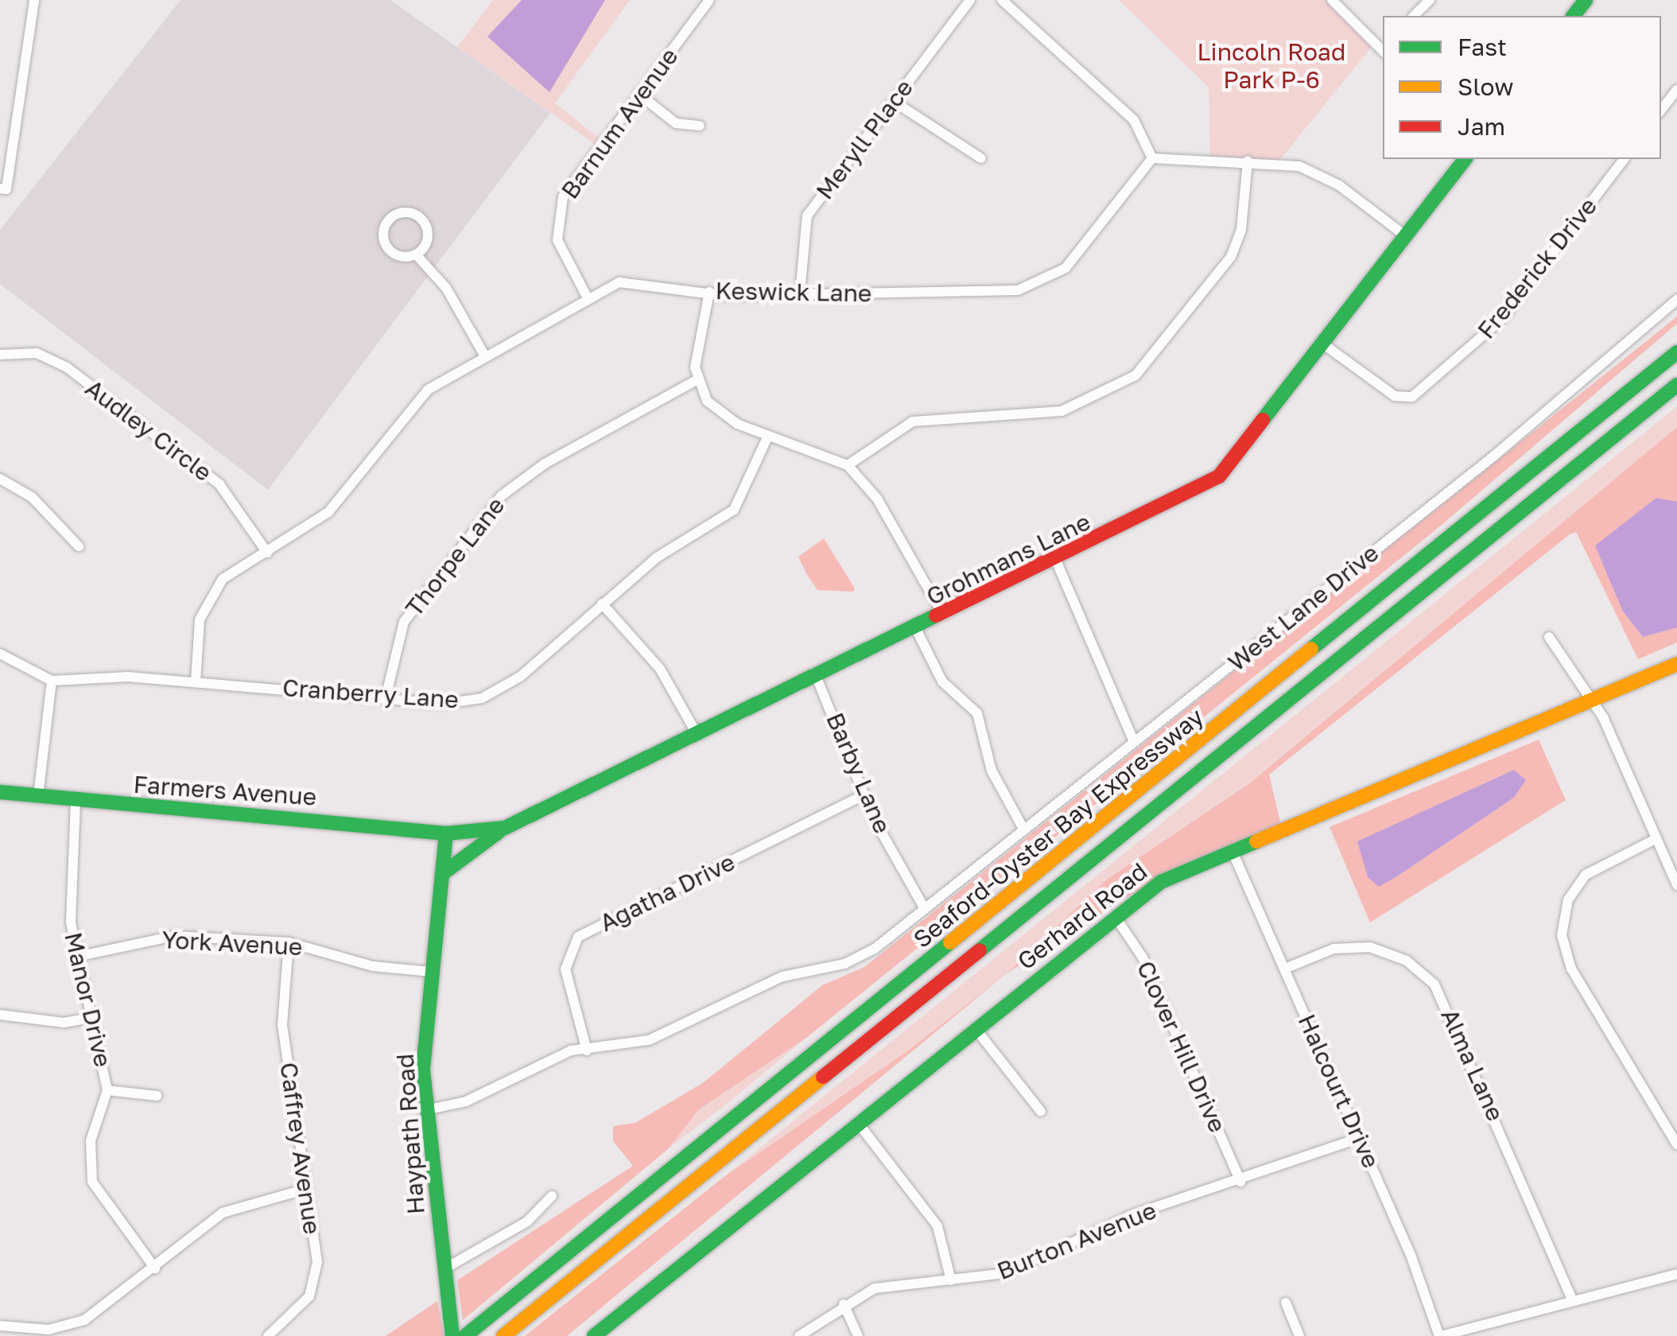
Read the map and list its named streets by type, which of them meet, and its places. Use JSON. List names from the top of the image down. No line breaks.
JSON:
{"streets":{"main road":["Grohmans Lane","Farmers Avenue","Seaford-Oyster Bay Expressway","Gerhard Road","Haypath Road"],"street":["Barnum Avenue","Meryll Place","Frederick Drive","Keswick Lane","Audley Circle","Thorpe Lane","West Lane Drive","Cranberry Lane","Barby Lane","Agatha Drive","York Avenue","Manor Drive","Clover Hill Drive","Alma Lane","Halcourt Drive","Caffrey Avenue","Burton Avenue"]},"crossings":[["Barnum Avenue","Keswick Lane"],["Meryll Place","Keswick Lane"],["Frederick Drive","Grohmans Lane"],["Keswick Lane","Audley Circle"],["Keswick Lane","Cranberry Lane"],["Thorpe Lane","Cranberry Lane"],["Grohmans Lane","Barby Lane"],["Grohmans Lane","Farmers Avenue"],["Grohmans Lane","Haypath Road"],["West Lane Drive","Barby Lane"],["West Lane Drive","Agatha Drive"],["West Lane Drive","Haypath Road"],["Barby Lane","Agatha Drive"],["Farmers Avenue","Manor Drive"],["Farmers Avenue","Haypath Road"],["Gerhard Road","Clover Hill Drive"],["Gerhard Road","Halcourt Drive"],["York Avenue","Manor Drive"],["York Avenue","Haypath Road"],["York Avenue","Caffrey Avenue"],["Clover Hill Drive","Burton Avenue"],["Alma Lane","Halcourt Drive"],["Halcourt Drive","Burton Avenue"]],"parks":["Lincoln Road Park P-6"],"legend":["Fast","Slow","Jam"]}
